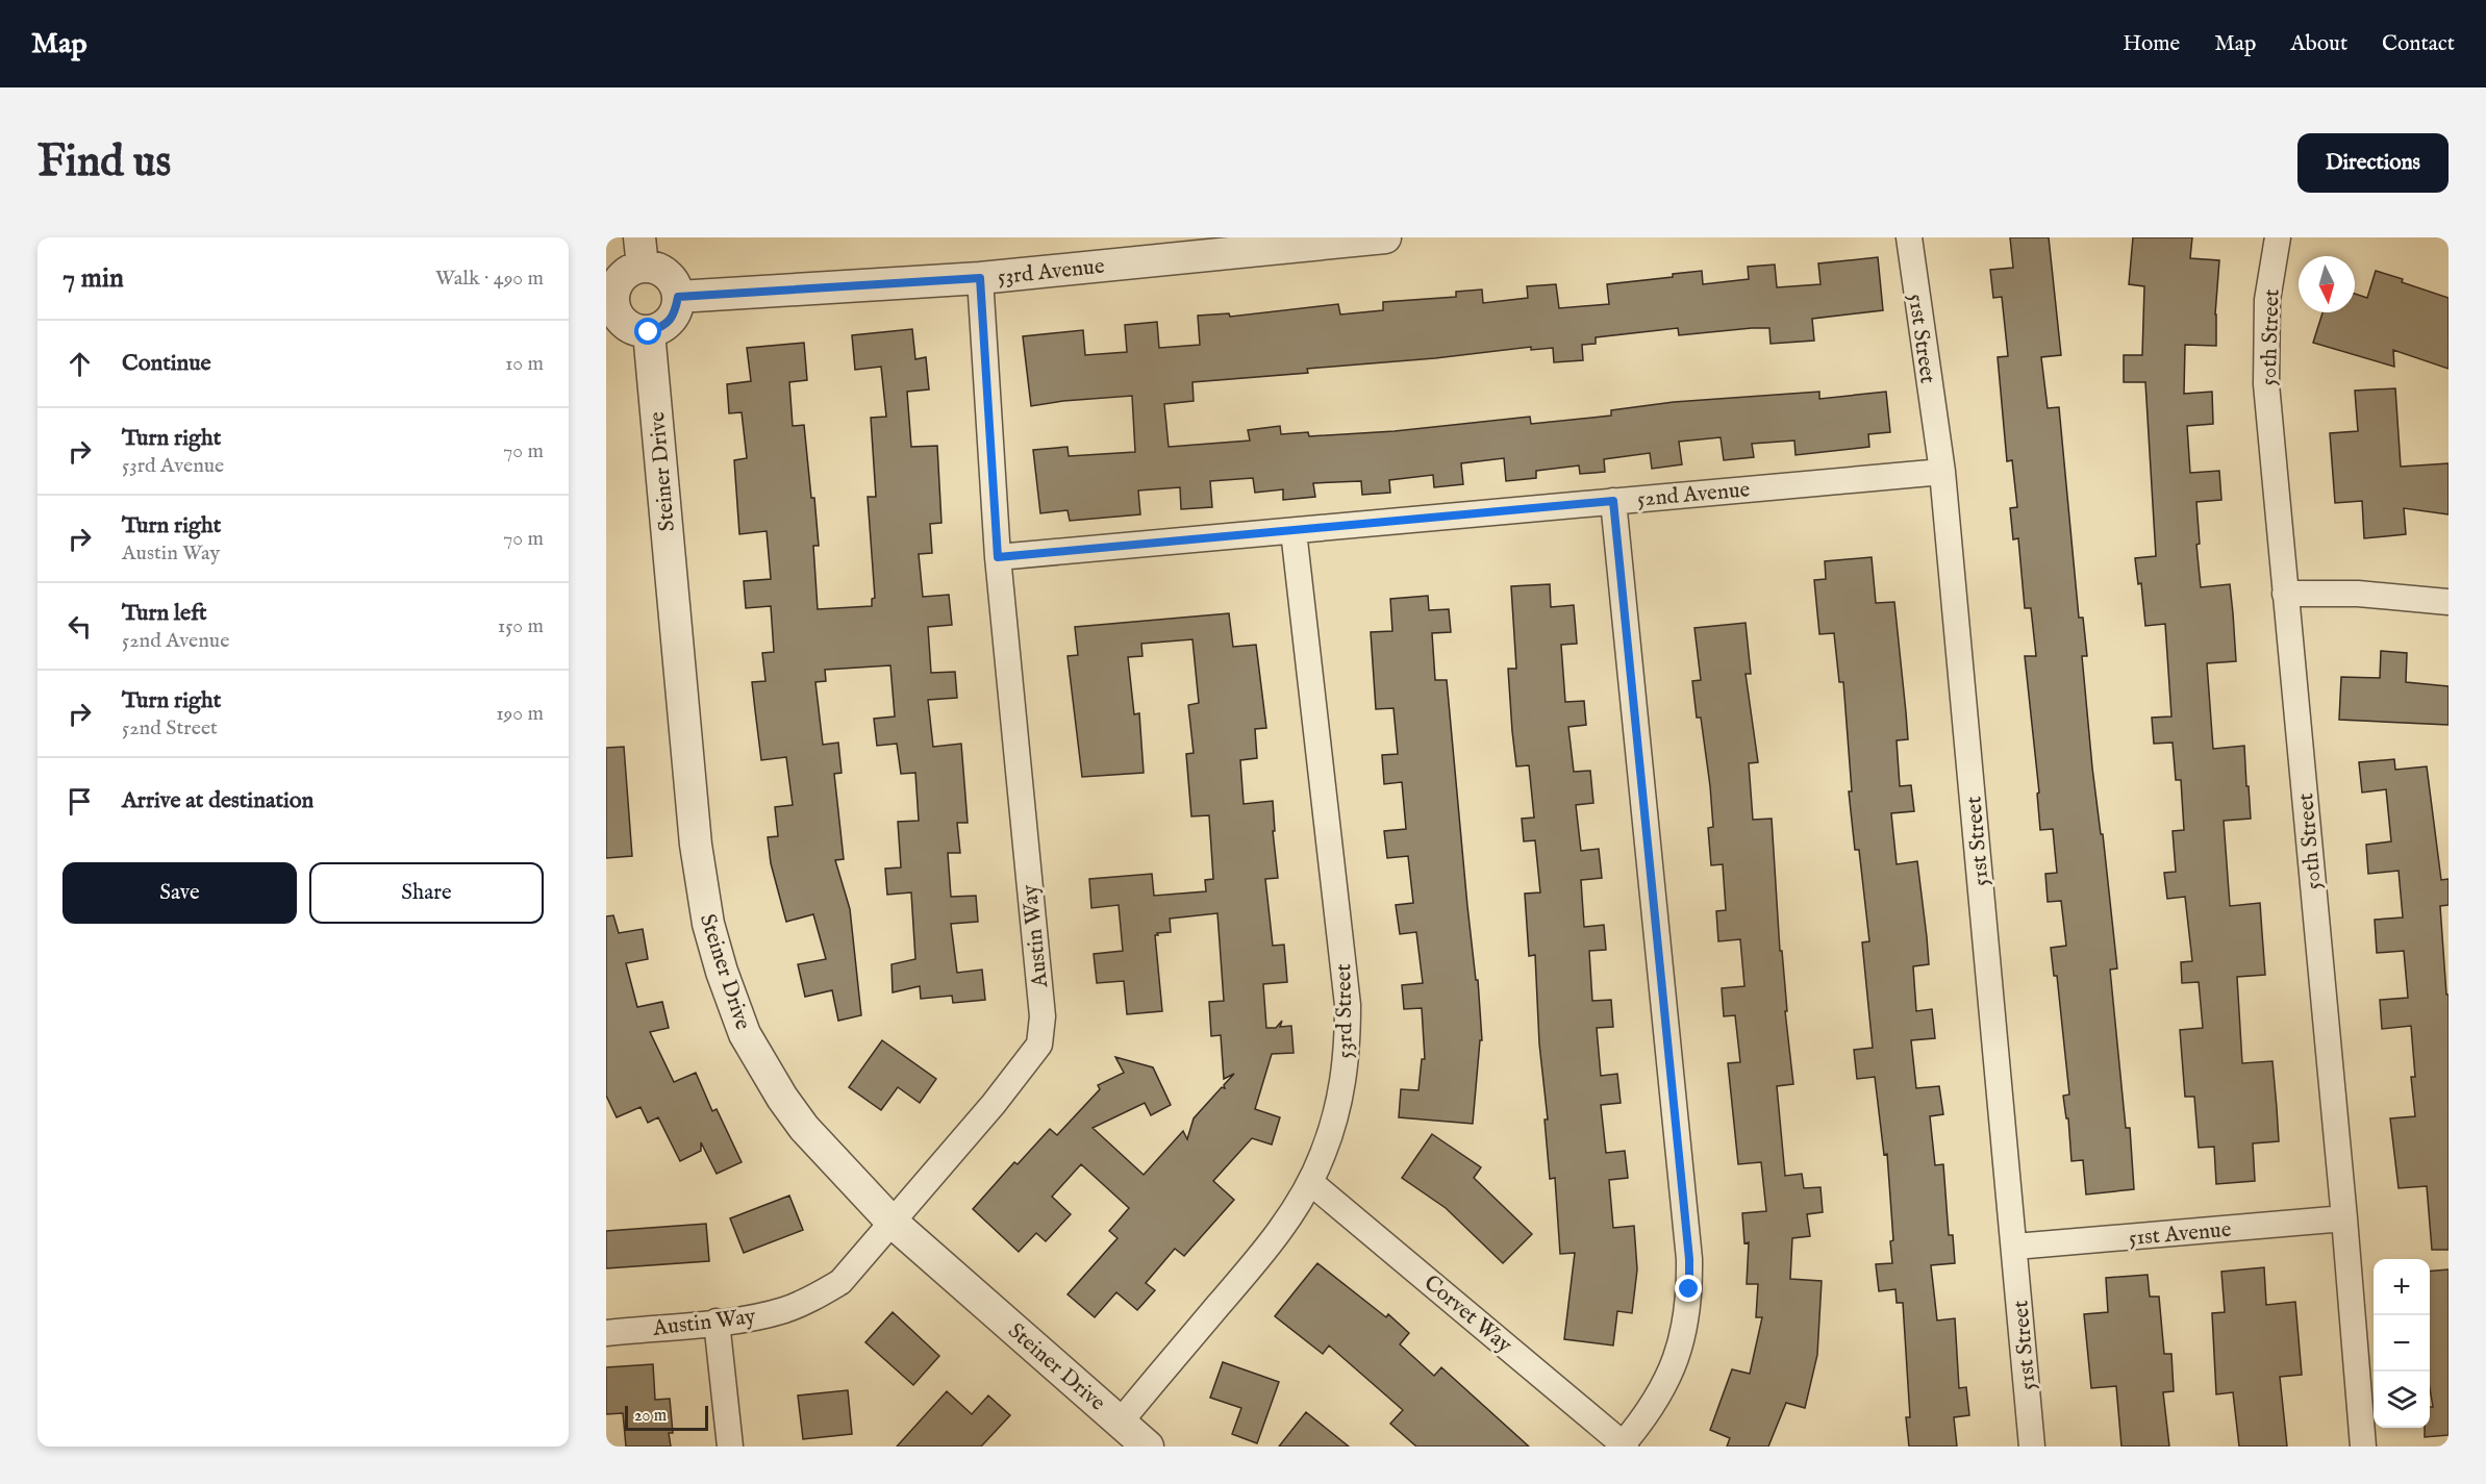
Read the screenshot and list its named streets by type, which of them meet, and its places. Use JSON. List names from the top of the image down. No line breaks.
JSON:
{"streets":{"street":["53rd Avenue","50th Street","51st Street","Steiner Drive","52nd Avenue","Austin Way","53rd Street","51st Avenue","Corvet Way"]},"crossings":[["53rd Avenue","Steiner Drive"],["53rd Avenue","Austin Way"],["50th Street","51st Avenue"],["51st Street","52nd Avenue"],["51st Street","51st Avenue"],["Steiner Drive","Austin Way"],["Steiner Drive","53rd Street"],["52nd Avenue","Austin Way"],["52nd Avenue","53rd Street"],["53rd Street","Corvet Way"]],"scale_bar":"20 m","north":"bottom","page":{"header":"Map","nav":["Home","Map","About","Contact"],"buttons":["Directions",["Save","Share"]],"title":"Find us","heading":["7 min","Walk · 490 m"],"list":[["Continue","10 m"],["Turn right","53rd Avenue","70 m"],["Turn right","Austin Way","70 m"],["Turn left","52nd Avenue","150 m"],["Turn right","52nd Street","190 m"],"Arrive at destination"],"map_buttons":["+","−"],"scale":"20 m"}}
